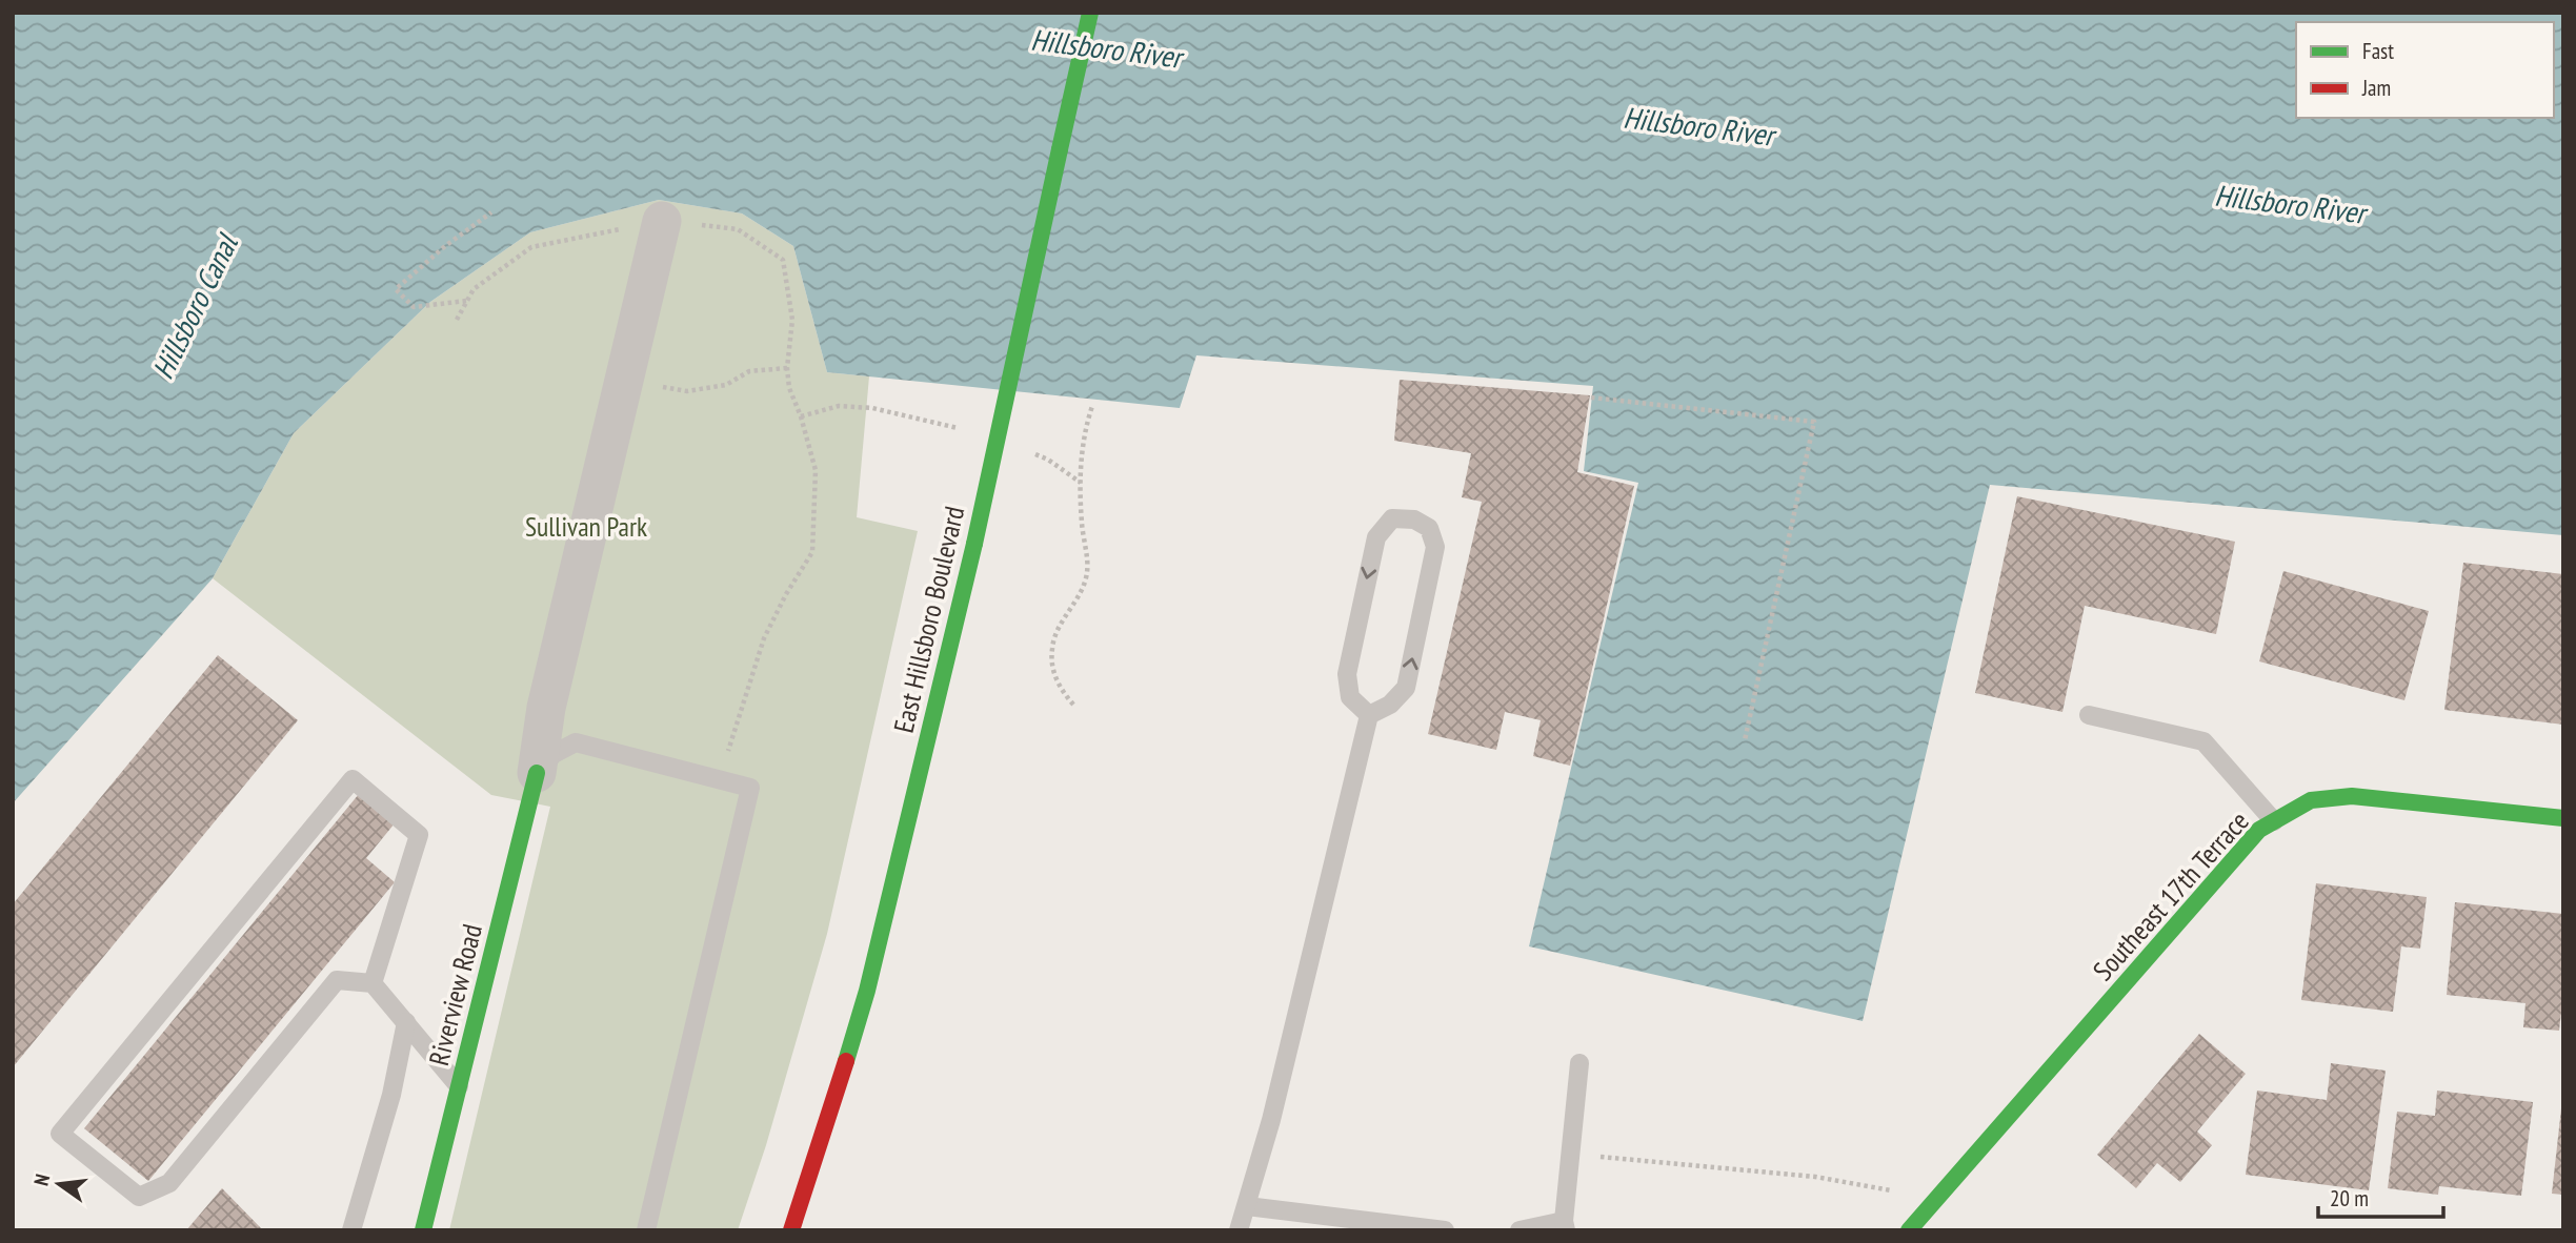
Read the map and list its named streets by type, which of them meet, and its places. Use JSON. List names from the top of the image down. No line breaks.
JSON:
{"streets":{"street":["East Hillsboro Boulevard","Southeast 17th Terrace","Riverview Road"]},"water":["Hillsboro River","Hillsboro Canal"],"parks":["Sullivan Park"],"legend":["Fast","Jam"],"scale_bar":"20 m","north":"left"}
